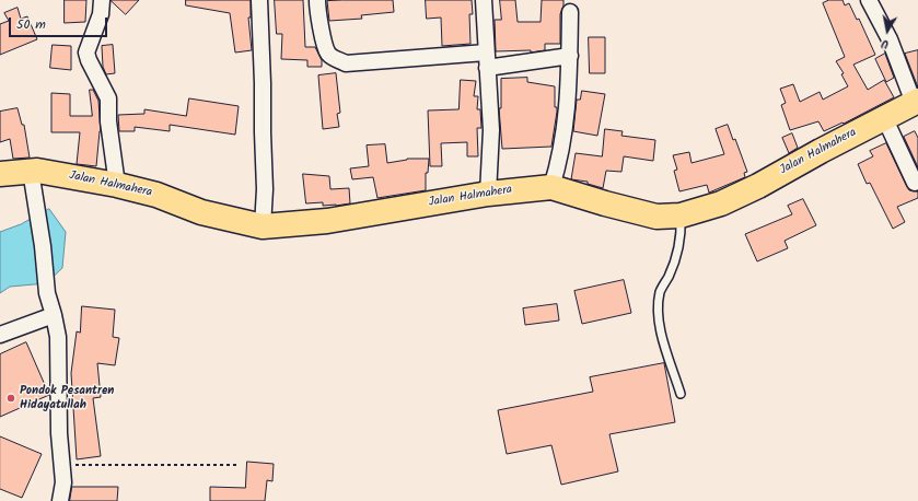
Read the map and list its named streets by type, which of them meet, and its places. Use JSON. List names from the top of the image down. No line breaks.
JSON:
{"streets":{"main road":["Jalan Halmahera"]},"places":["Pondok Pesantren Hidayatullah"],"scale_bar":"50 m","north":"bottom"}
